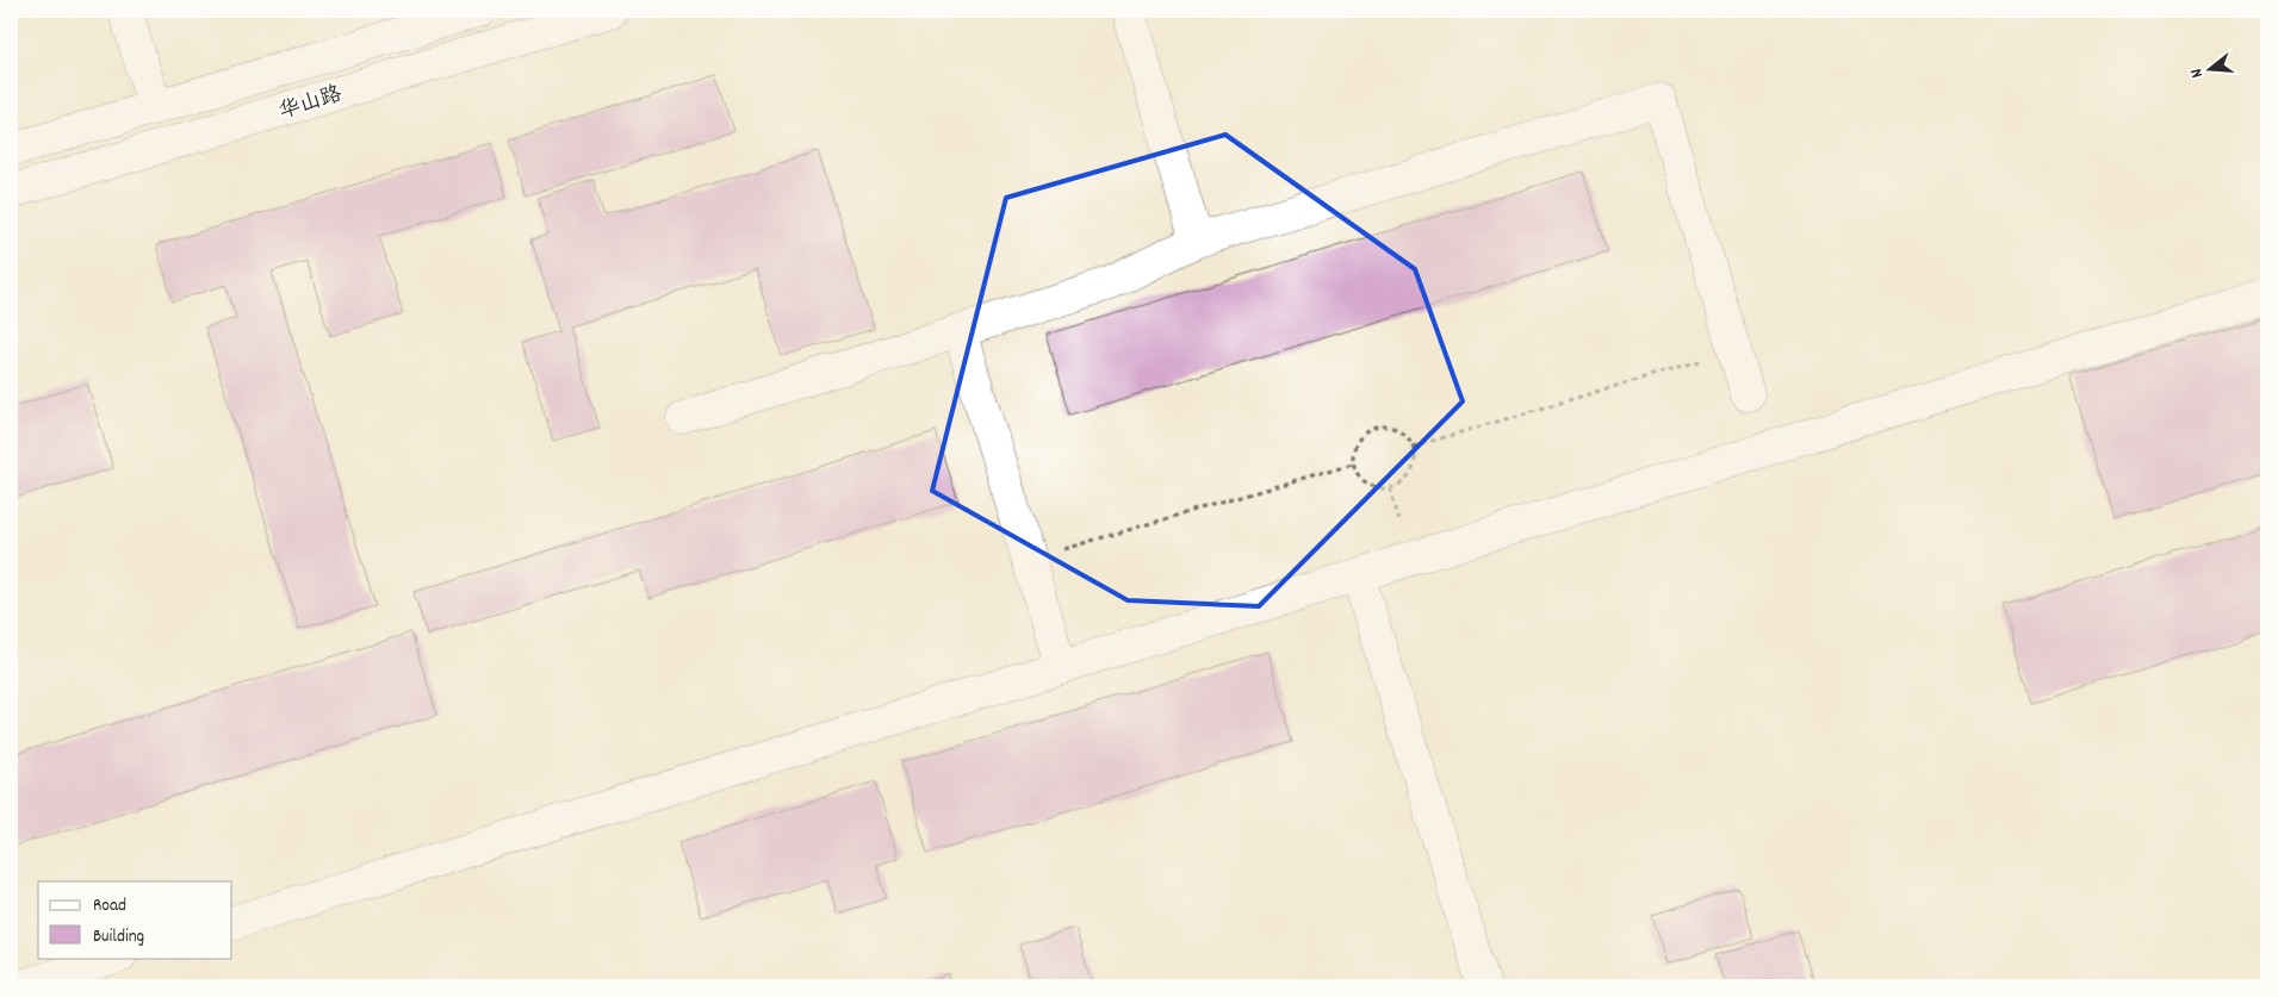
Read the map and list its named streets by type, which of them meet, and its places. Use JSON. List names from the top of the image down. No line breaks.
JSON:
{"streets":{"street":["华山路"]},"legend":["Road","Building"],"north":"left"}
